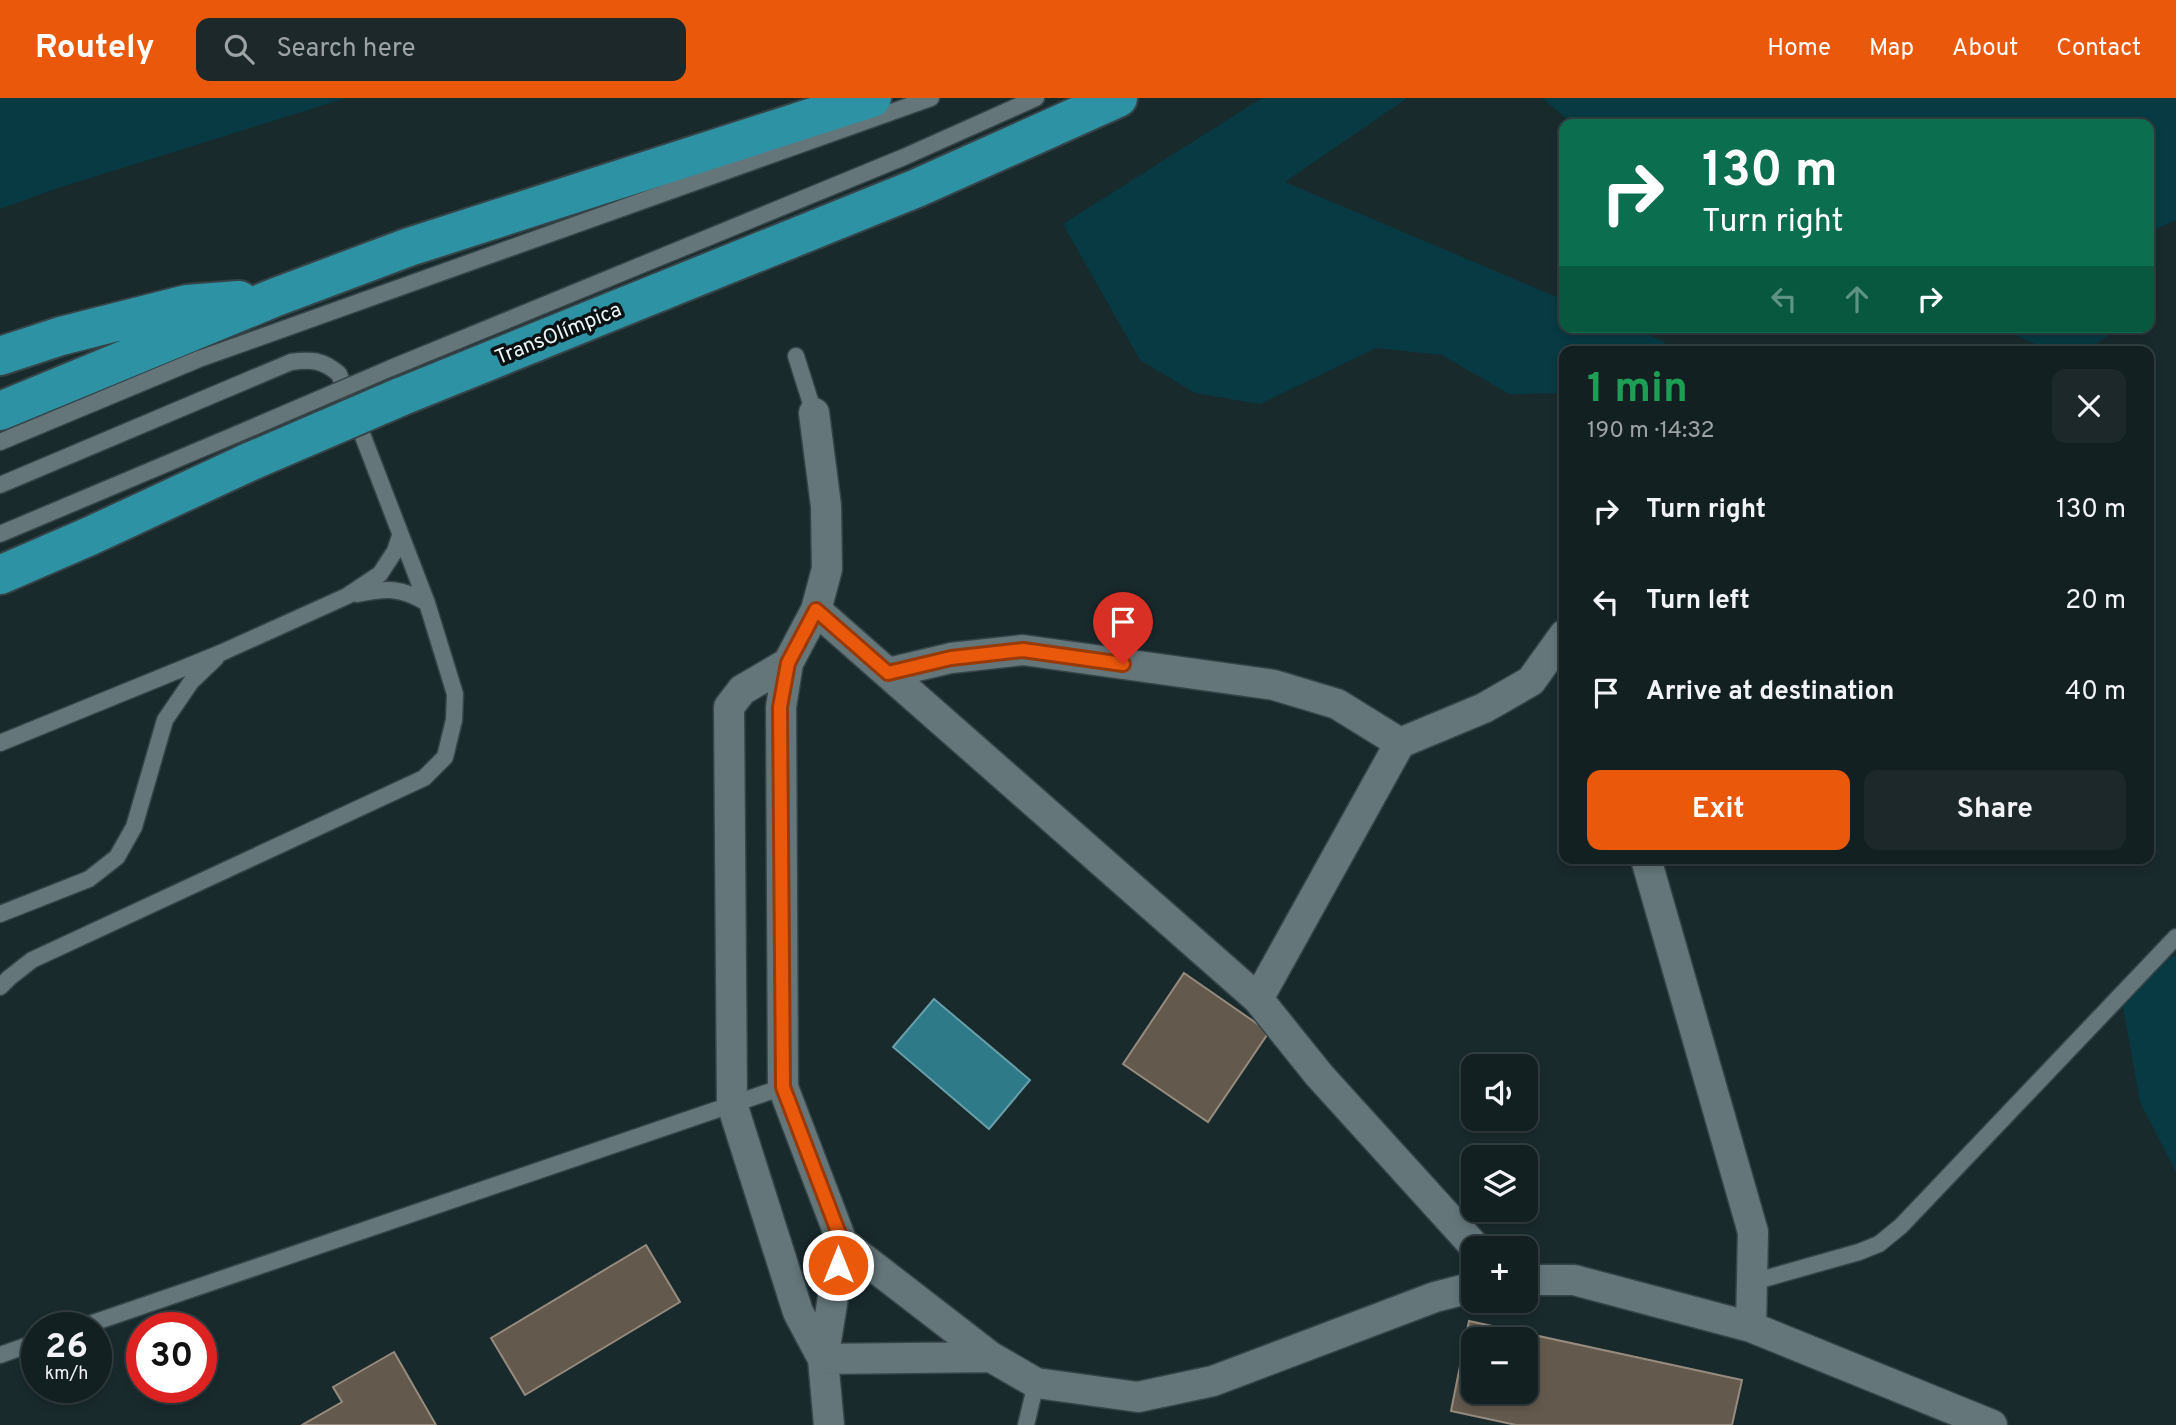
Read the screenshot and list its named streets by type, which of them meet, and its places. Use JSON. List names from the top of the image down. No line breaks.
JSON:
{"streets":{"highway":["TransOlímpica"]},"page":{"header":"Routely","search":"Search here","nav":["Home","Map","About","Contact"],"turn":["130 m","Turn right"],"heading":["1 min","190 m · 14:32"],"list":[{"name":"Turn right","value":"130 m"},{"name":"Turn left","value":"20 m"},{"name":"Arrive at destination","value":"40 m"}],"buttons":["Exit","Share"],"map_buttons":["+","−"],"speed":"26 km/h","limit":"30"}}
